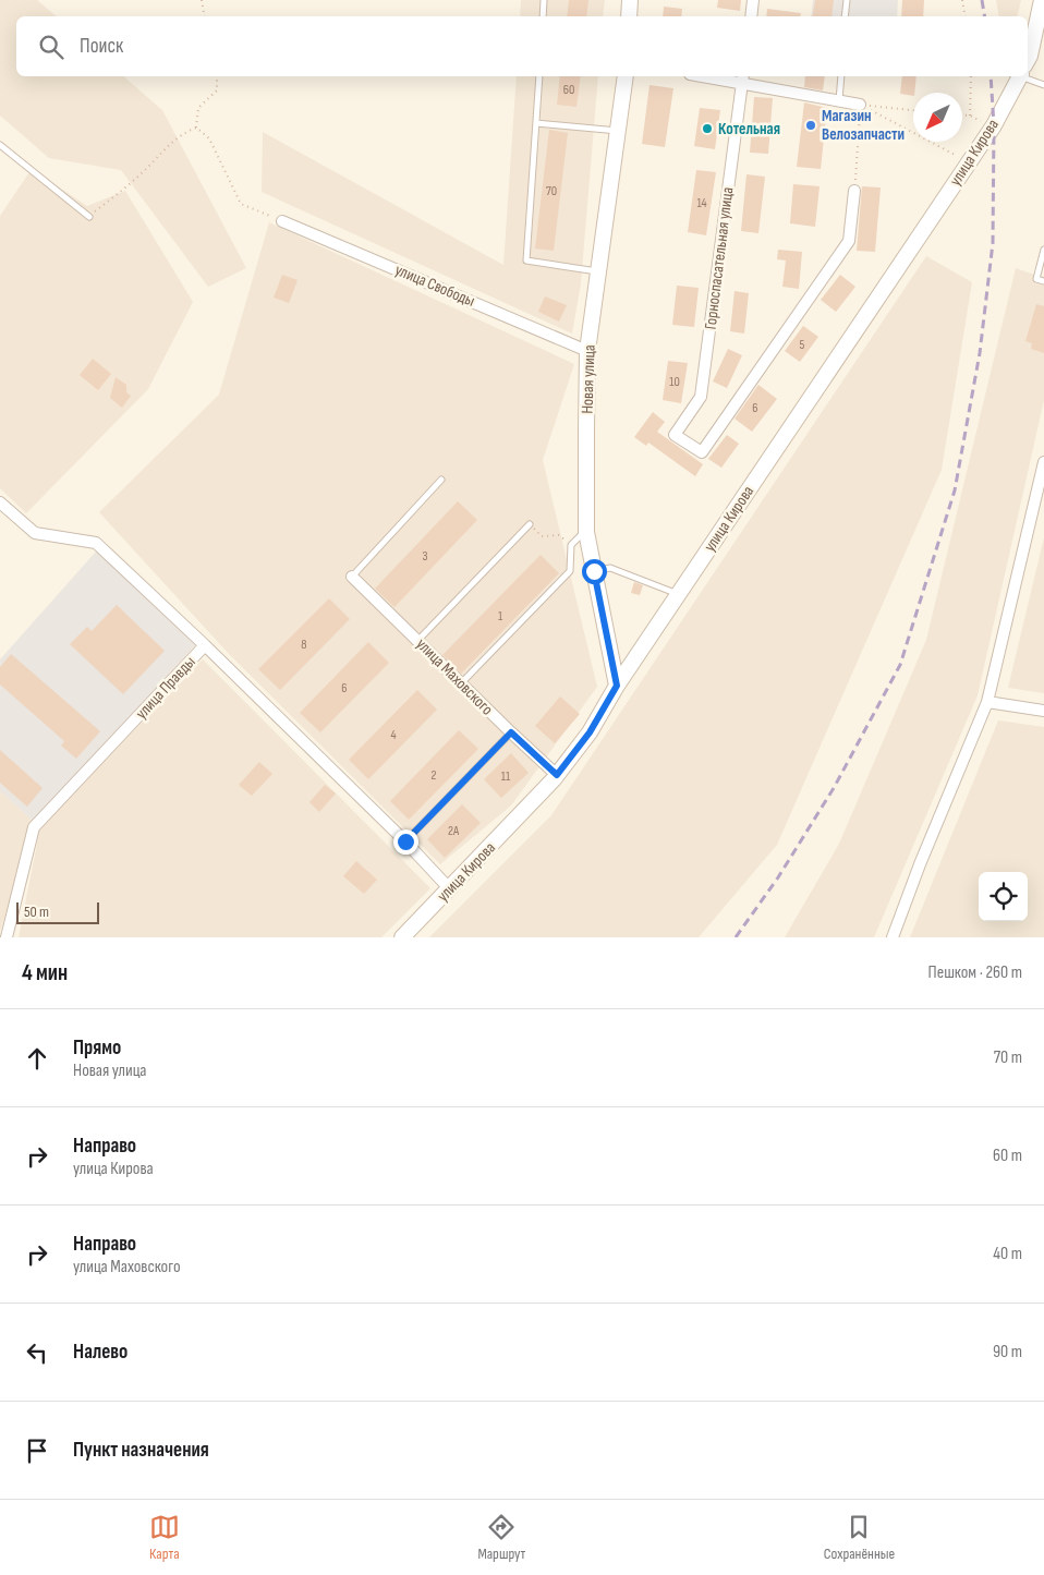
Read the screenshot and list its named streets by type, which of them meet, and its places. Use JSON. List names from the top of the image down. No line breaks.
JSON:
{"streets":{"main road":["улица Кирова","Новая улица"],"street":["Горноспасательная улица","улица Свободы","улица Маховского","улица Правды"]},"crossings":[["улица Кирова","Новая улица"],["улица Кирова","улица Маховского"],["улица Кирова","улица Правды"],["улица Свободы","Новая улица"]],"places":["Магазин Велозапчасти","Котельная"],"house_numbers":["60","70","14","5","10","6","3","1","8","6","4","2","11","2А"],"scale_bar":"50 m","north":"bottom left","page":{"search":"Поиск","scale":"50 m","heading":["4 мин","Пешком · 260 m"],"list":[["Прямо","Новая улица","70 m"],["Направо","улица Кирова","60 m"],["Направо","улица Маховского","40 m"],["Налево","90 m"],"Пункт назначения"],"nav":["Карта","Маршрут","Сохранённые"]}}
